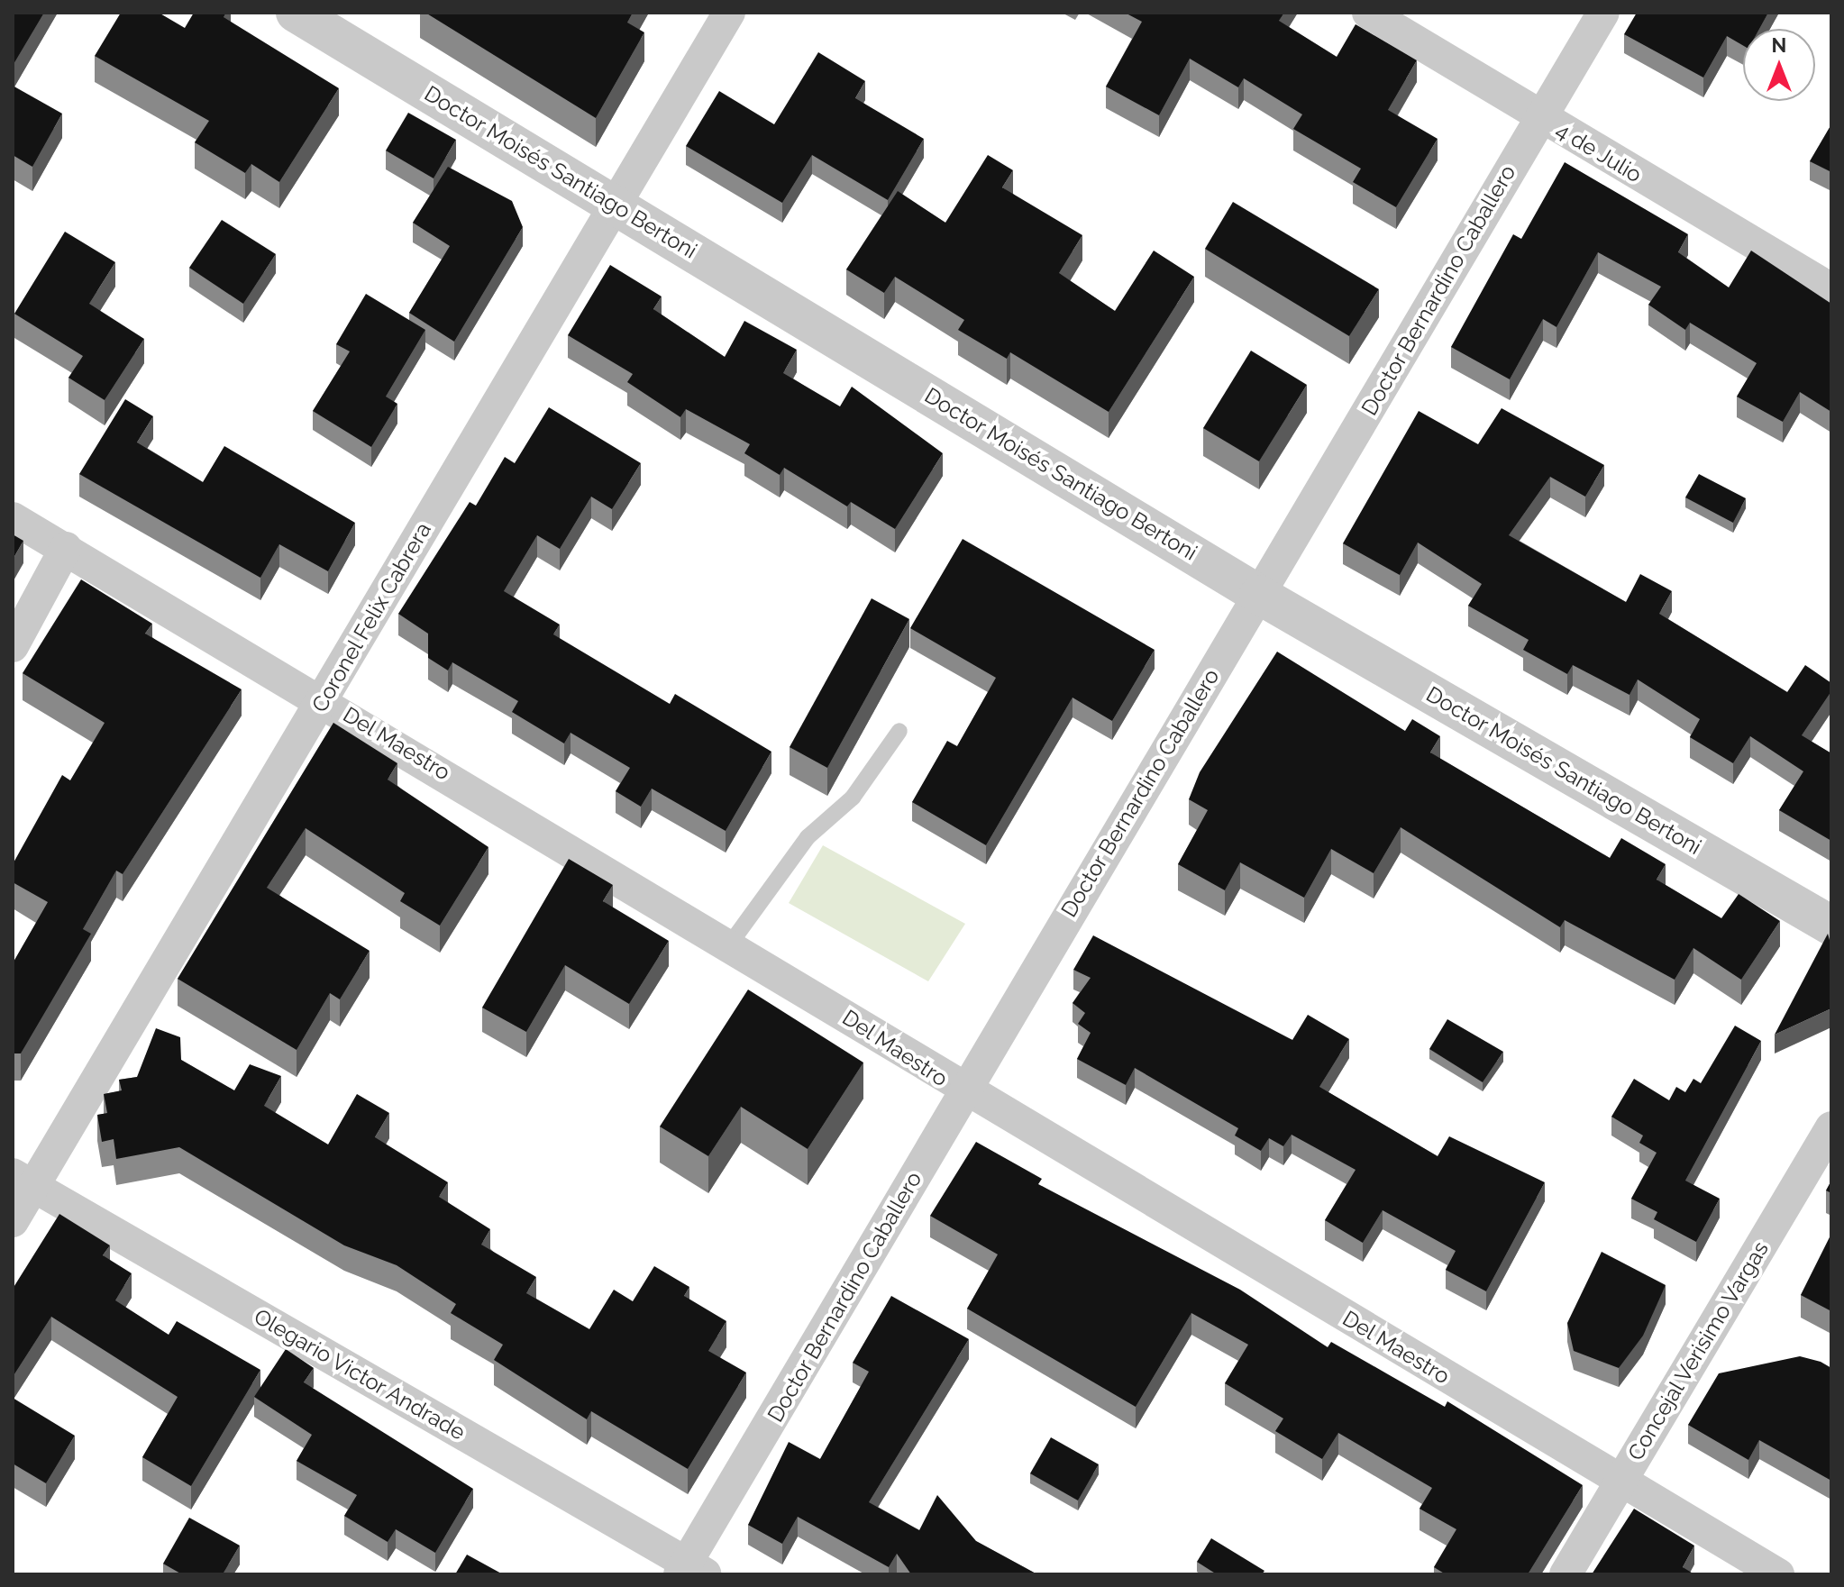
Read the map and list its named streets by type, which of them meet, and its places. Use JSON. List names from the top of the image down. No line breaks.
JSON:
{"streets":{"street":["4 de Julio","Doctor Moisés Santiago Bertoni","Doctor Bernardino Caballero","Coronel Felix Cabrera","Del Maestro","Concejal Verisimo Vargas","Olegario Victor Andrade"]},"crossings":[["4 de Julio","Doctor Bernardino Caballero"],["Doctor Moisés Santiago Bertoni","Doctor Bernardino Caballero"],["Doctor Moisés Santiago Bertoni","Coronel Felix Cabrera"],["Doctor Bernardino Caballero","Del Maestro"],["Doctor Bernardino Caballero","Olegario Victor Andrade"],["Coronel Felix Cabrera","Del Maestro"],["Coronel Felix Cabrera","Olegario Victor Andrade"],["Del Maestro","Concejal Verisimo Vargas"]],"north":"top"}
